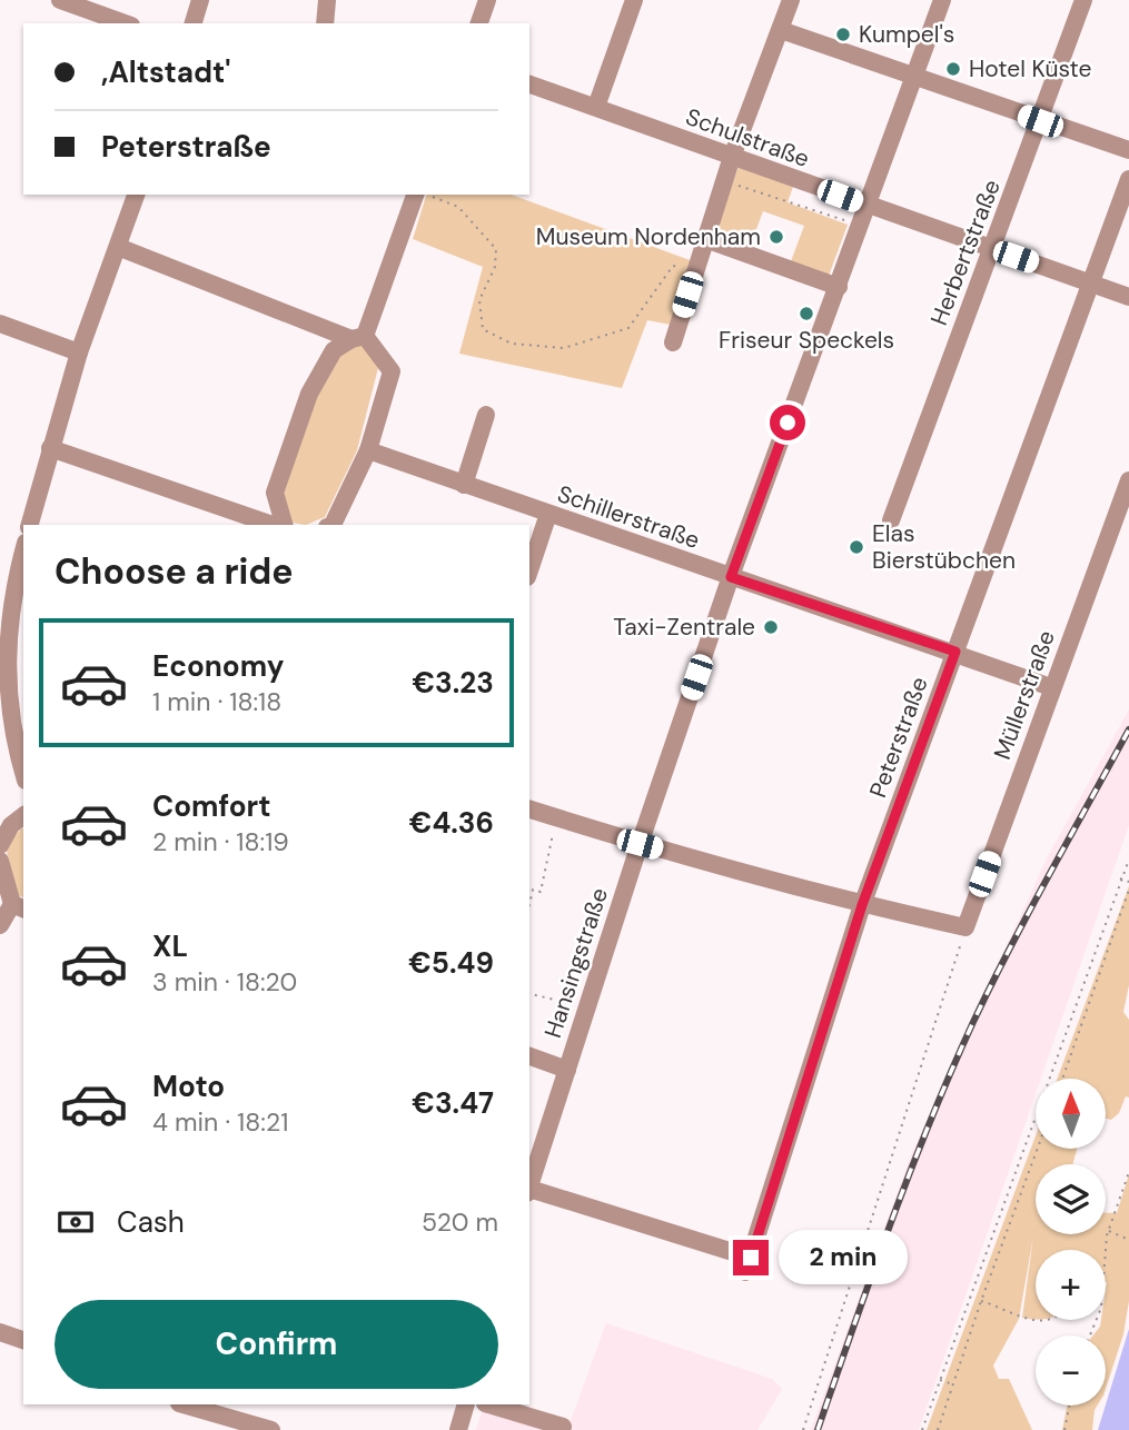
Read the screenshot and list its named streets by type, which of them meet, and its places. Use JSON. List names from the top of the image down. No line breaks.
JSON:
{"streets":{"street":["Schulstraße","Herbertstraße","Schillerstraße","Müllerstraße","Peterstraße","Hansingstraße"]},"crossings":[["Schulstraße","Herbertstraße"],["Schulstraße","Peterstraße"],["Schulstraße","Hansingstraße"],["Schillerstraße","Müllerstraße"],["Schillerstraße","Peterstraße"],["Schillerstraße","Hansingstraße"]],"places":["Kumpel's","Hotel Küste","Museum Nordenham","Friseur Speckels","Elas Bierstübchen","Taxi-Zentrale"],"north":"top","page":{"banner":[",Altstadt'","Peterstraße"],"heading":"Choose a ride","list":[{"name":"Economy","note":"1 min · 18:18","value":"€3.23"},{"name":"Comfort","note":"2 min · 18:19","value":"€4.36"},{"name":"XL","note":"3 min · 18:20","value":"€5.49"},{"name":"Moto","note":"4 min · 18:21","value":"€3.47"}],"map_buttons":["+","−"],"pay":["Cash","520 m"],"bubble":"2 min","buttons":"Confirm"}}
